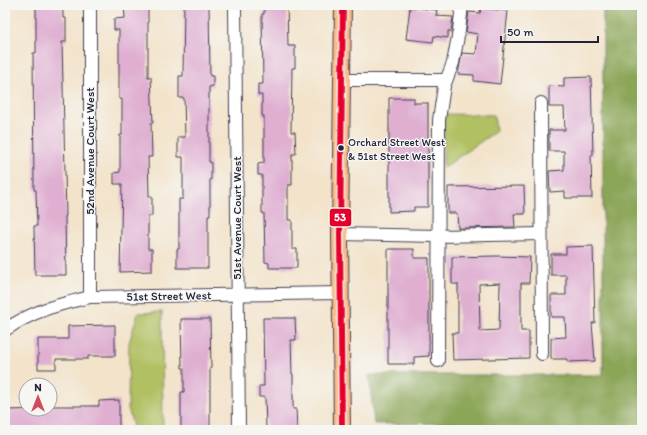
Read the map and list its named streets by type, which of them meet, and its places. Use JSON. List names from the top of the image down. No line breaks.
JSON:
{"streets":{"street":["52nd Avenue Court West","51st Avenue Court West","51st Street West"]},"crossings":[["52nd Avenue Court West","51st Street West"],["51st Avenue Court West","51st Street West"]],"places":["Orchard Street West & 51st Street West"],"lines":["transit line 53"],"scale_bar":"50 m","north":"top"}
